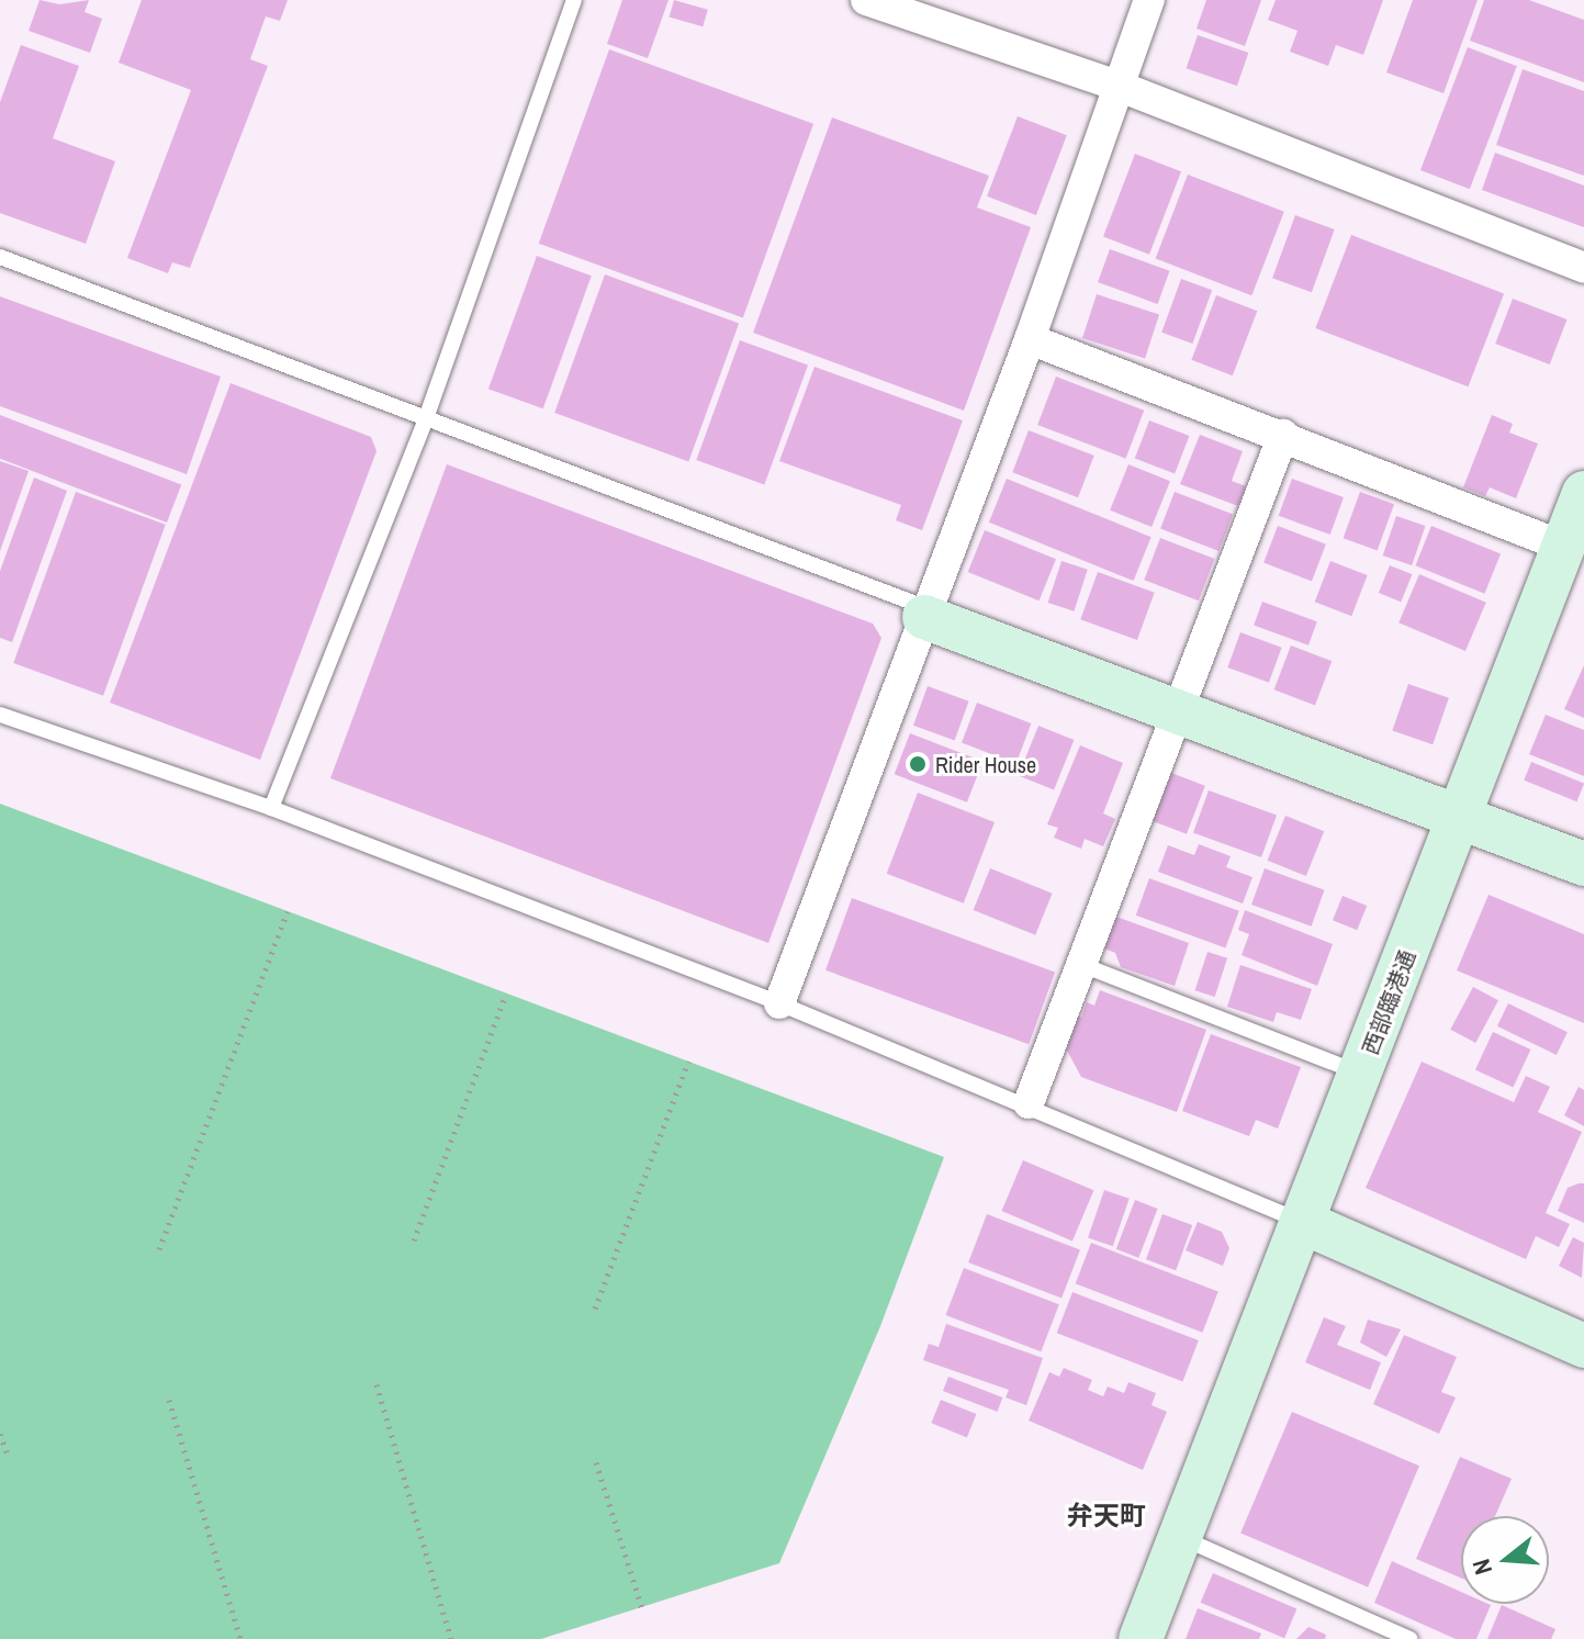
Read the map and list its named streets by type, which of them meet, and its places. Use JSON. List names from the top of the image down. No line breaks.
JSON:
{"streets":{"street":["西部臨港通"]},"districts":["弁天町"],"places":["Rider House"],"north":"left"}
